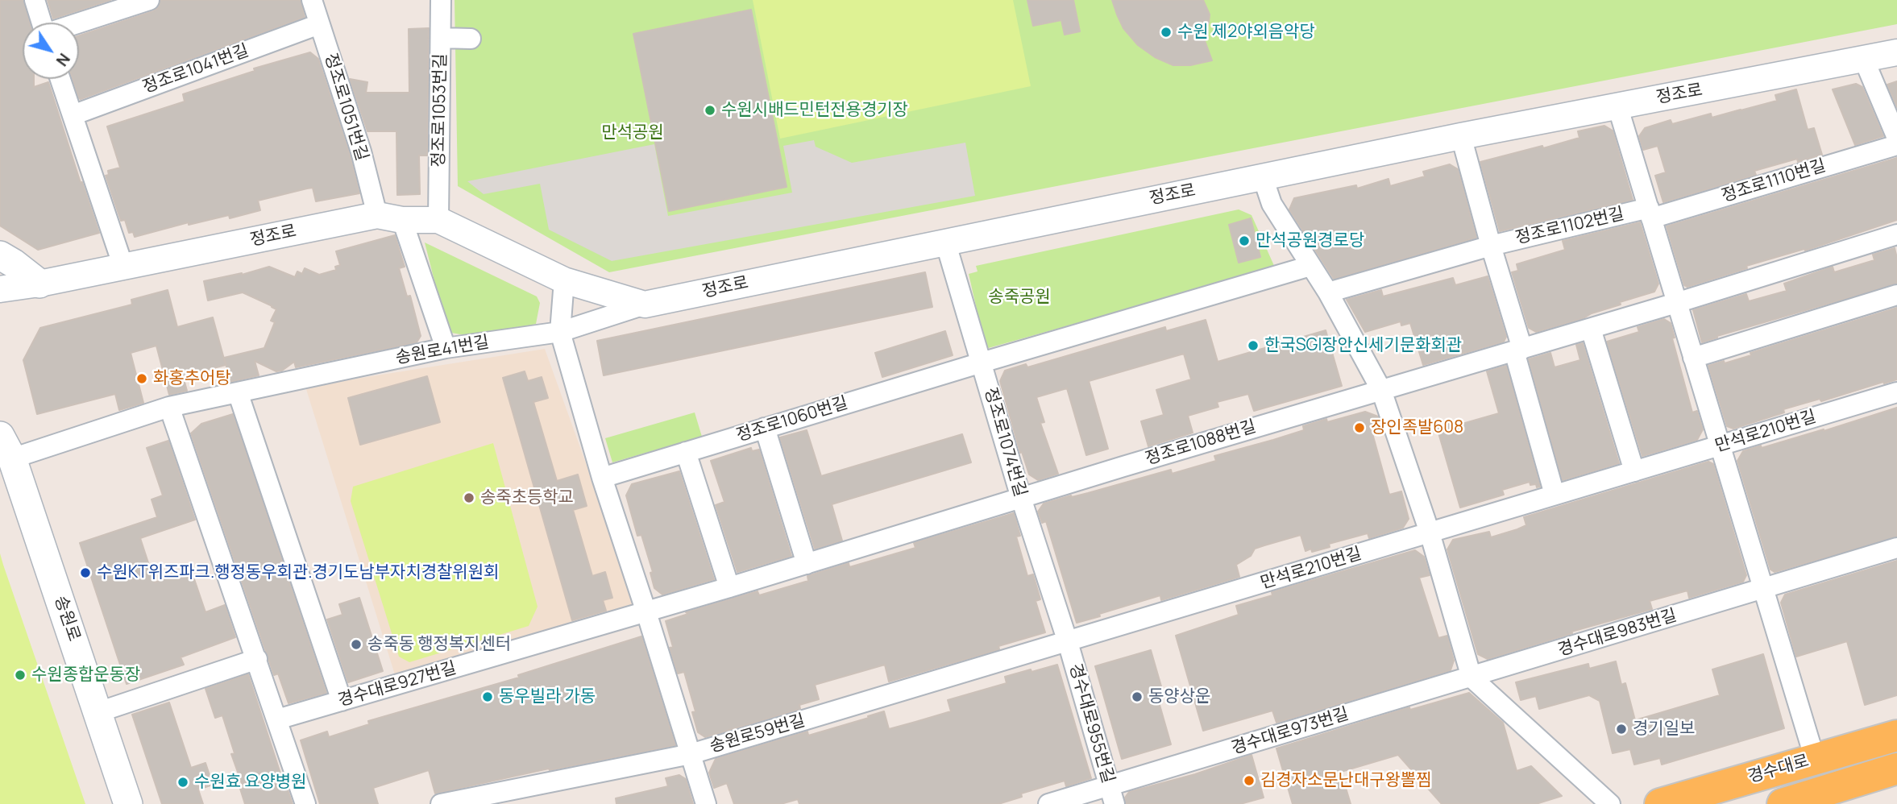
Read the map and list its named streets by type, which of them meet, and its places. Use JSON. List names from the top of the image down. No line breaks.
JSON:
{"streets":{"main road":["송원로","경수대로"],"street":["정조로1041번길","정조로","정조로1051번길","정조로1053번길","정조로1110번길","정조로1102번길","송원로41번길","정조로1060번길","만석로210번길","정조로1074번길","정조로1088번길","경수대로983번길","경수대로927번길","경수대로955번길","경수대로973번길","송원로59번길"]},"crossings":[["정조로1041번길","정조로1051번길"],["정조로","정조로1051번길"],["정조로","정조로1053번길"],["정조로","정조로1102번길"],["정조로","송원로41번길"],["정조로","정조로1074번길"],["정조로1110번길","정조로1102번길"],["정조로1102번길","만석로210번길"],["송원로41번길","송원로"],["정조로1060번길","정조로1074번길"],["만석로210번길","정조로1074번길"],["만석로210번길","경수대로955번길"],["만석로210번길","송원로59번길"],["정조로1074번길","정조로1088번길"],["정조로1074번길","경수대로955번길"],["정조로1074번길","송원로59번길"],["경수대로983번길","경수대로973번길"],["경수대로955번길","경수대로973번길"],["경수대로955번길","송원로59번길"]],"parks":["만석공원","송죽공원"],"places":["수원 제2야외음악당","수원시배드민턴전용경기장","만석공원경로당","한국SGI장안신세기문화회관","화홍추어탕","장인족발608","송죽초등학교","수원KT위즈파크.행정동우회관.경기도남부자치경찰위원회","송죽동 행정복지센터","수원종합운동장","동우빌라 가동","동양상운","경기일보","김경자소문난대구왕뽈찜","수원효 요양병원"],"north":"bottom right"}
